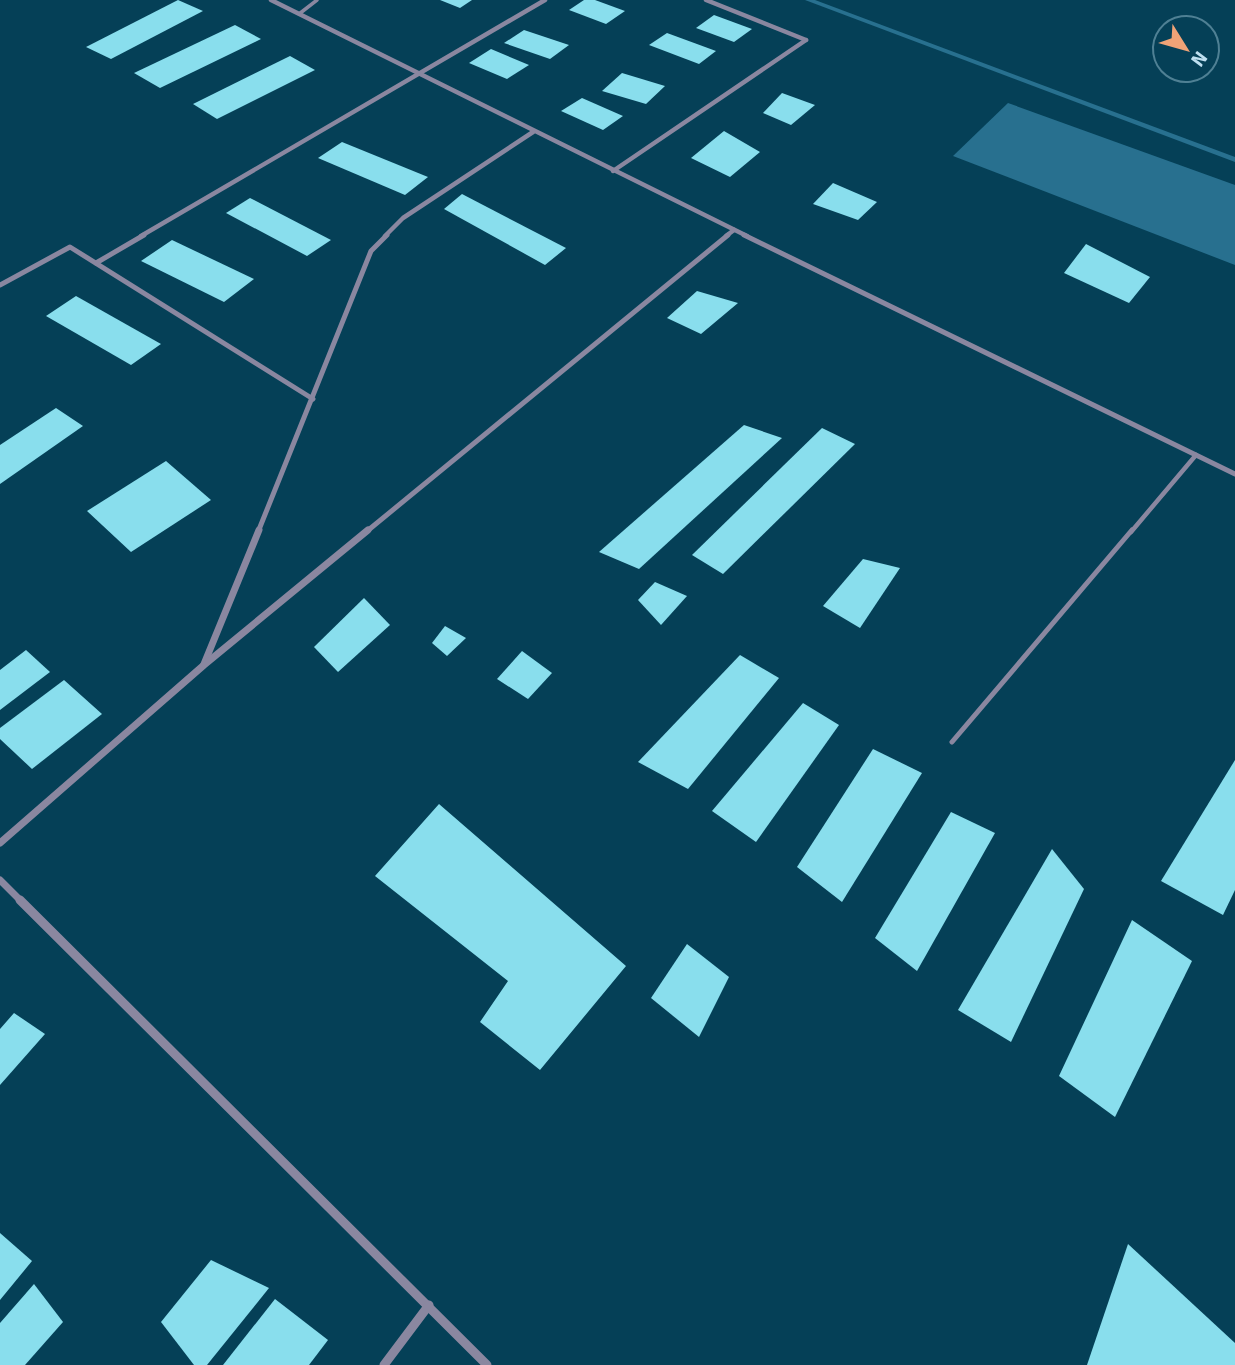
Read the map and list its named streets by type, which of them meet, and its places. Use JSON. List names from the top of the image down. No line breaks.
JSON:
{"north":"bottom right"}
